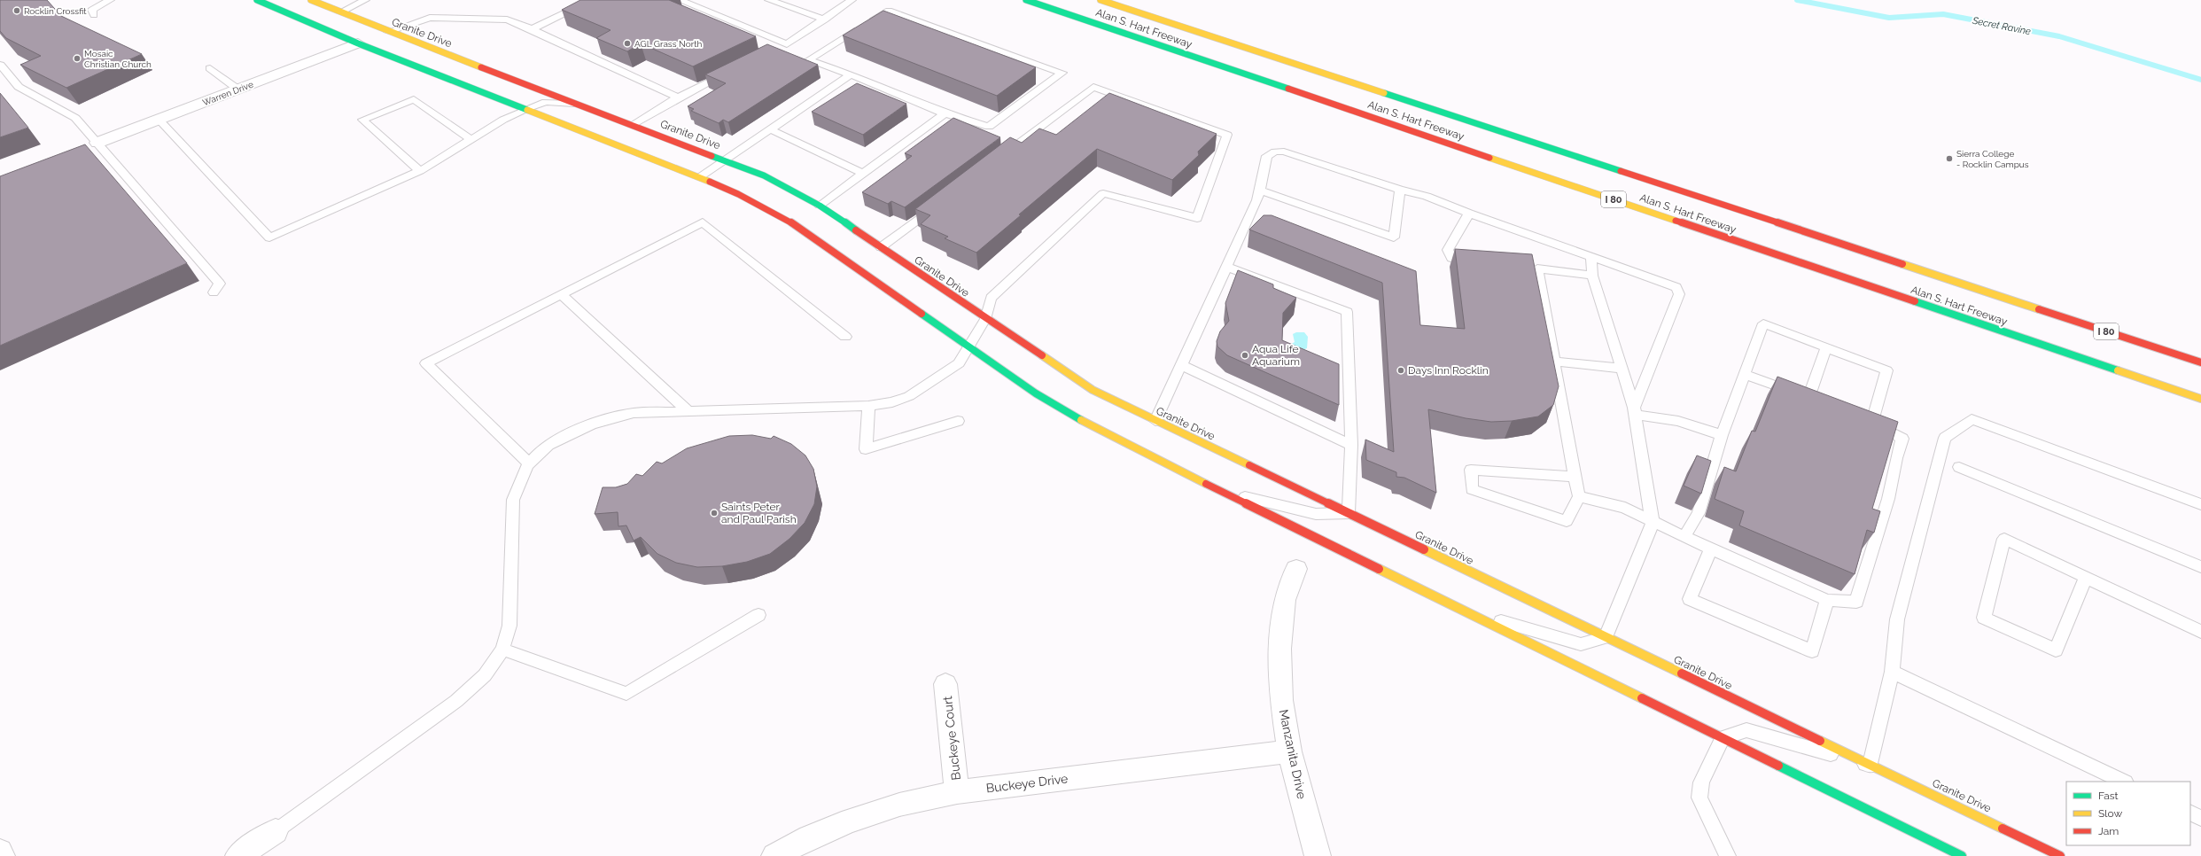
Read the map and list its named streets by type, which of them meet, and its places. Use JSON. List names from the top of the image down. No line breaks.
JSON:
{"streets":{"main road":["Alan S. Hart Freeway","Granite Drive","I 80"],"street":["Warren Drive","Buckeye Court","Manzanita Drive","Buckeye Drive"]},"crossings":[["Buckeye Court","Buckeye Drive"],["Manzanita Drive","Buckeye Drive"]],"water":["Secret Ravine"],"places":["Rocklin Crossfit","AGL Grass North","Mosaic Christian Church","Sierra College - Rocklin Campus","Aqua Life Aquarium","Days Inn Rocklin","Saints Peter and Paul Parish"],"legend":["Fast","Slow","Jam"]}
